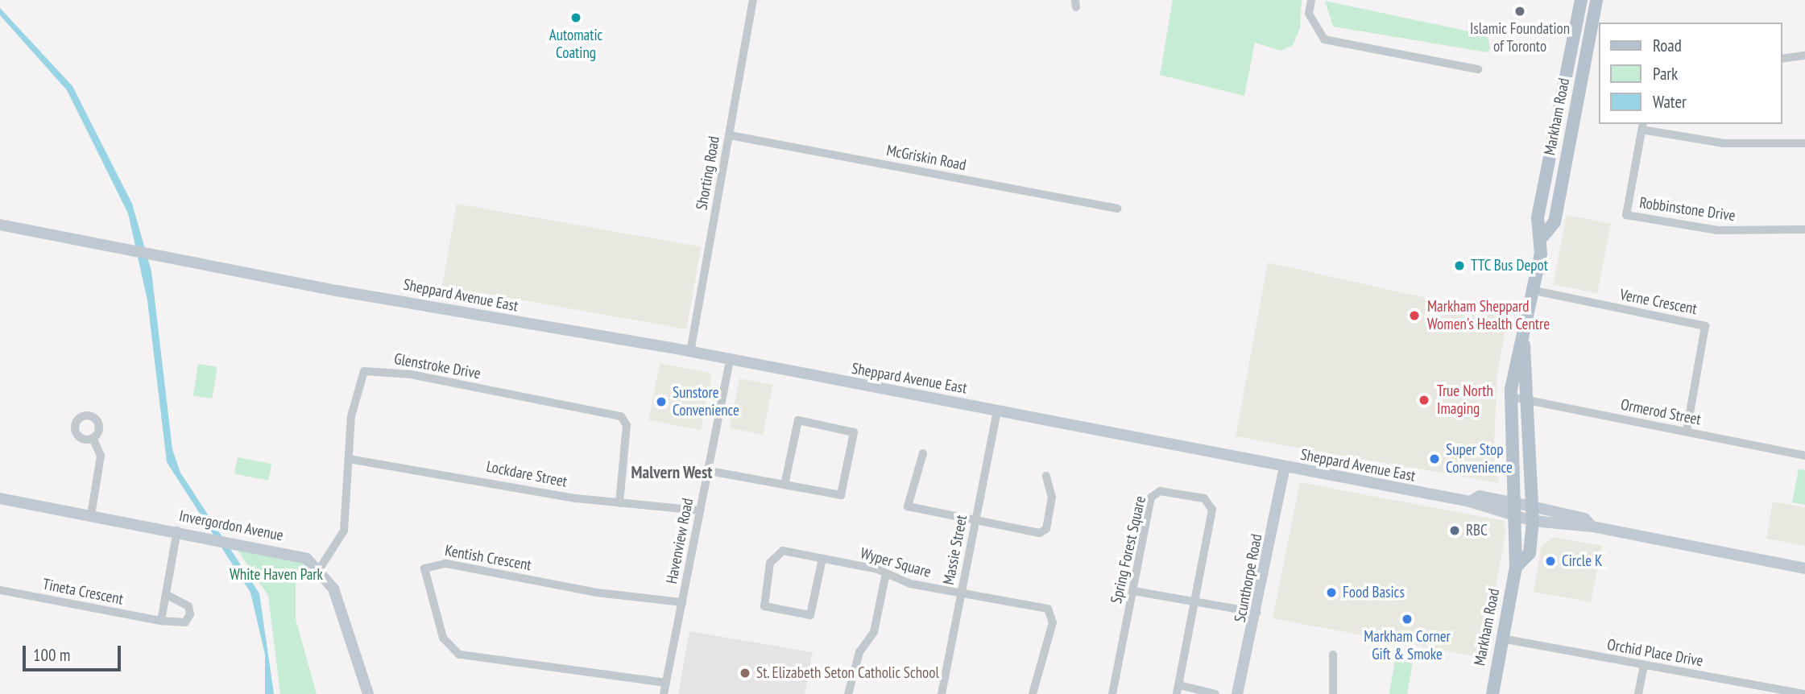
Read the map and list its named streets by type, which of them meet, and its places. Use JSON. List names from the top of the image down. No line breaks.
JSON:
{"streets":{"main road":["Markham Road","Sheppard Avenue East","Invergordon Avenue","Scunthorpe Road"],"street":["McGriskin Road","Shorting Road","Robbinstone Drive","Verne Crescent","Glenstroke Drive","Ormerod Street","Lockdare Street","Havenview Road","Massie Street","Spring Forest Square","Kentish Crescent","Wyper Square","Tineta Crescent","Orchid Place Drive"]},"crossings":[["Markham Road","Sheppard Avenue East"],["Markham Road","Verne Crescent"],["Markham Road","Ormerod Street"],["Markham Road","Orchid Place Drive"],["McGriskin Road","Shorting Road"],["Shorting Road","Sheppard Avenue East"],["Sheppard Avenue East","Havenview Road"],["Sheppard Avenue East","Massie Street"],["Sheppard Avenue East","Scunthorpe Road"],["Verne Crescent","Ormerod Street"],["Glenstroke Drive","Lockdare Street"],["Glenstroke Drive","Invergordon Avenue"],["Lockdare Street","Havenview Road"],["Havenview Road","Kentish Crescent"],["Massie Street","Wyper Square"]],"districts":["Malvern West"],"parks":["White Haven Park"],"places":["Islamic Foundation of Toronto","Automatic Coating","TTC Bus Depot","Markham Sheppard Women's Health Centre","True North Imaging","Sunstore Convenience","Super Stop Convenience","RBC","Circle K","Food Basics","Markham Corner Gift & Smoke","St. Elizabeth Seton Catholic School"],"legend":["Road","Park","Water"],"scale_bar":"100 m"}
